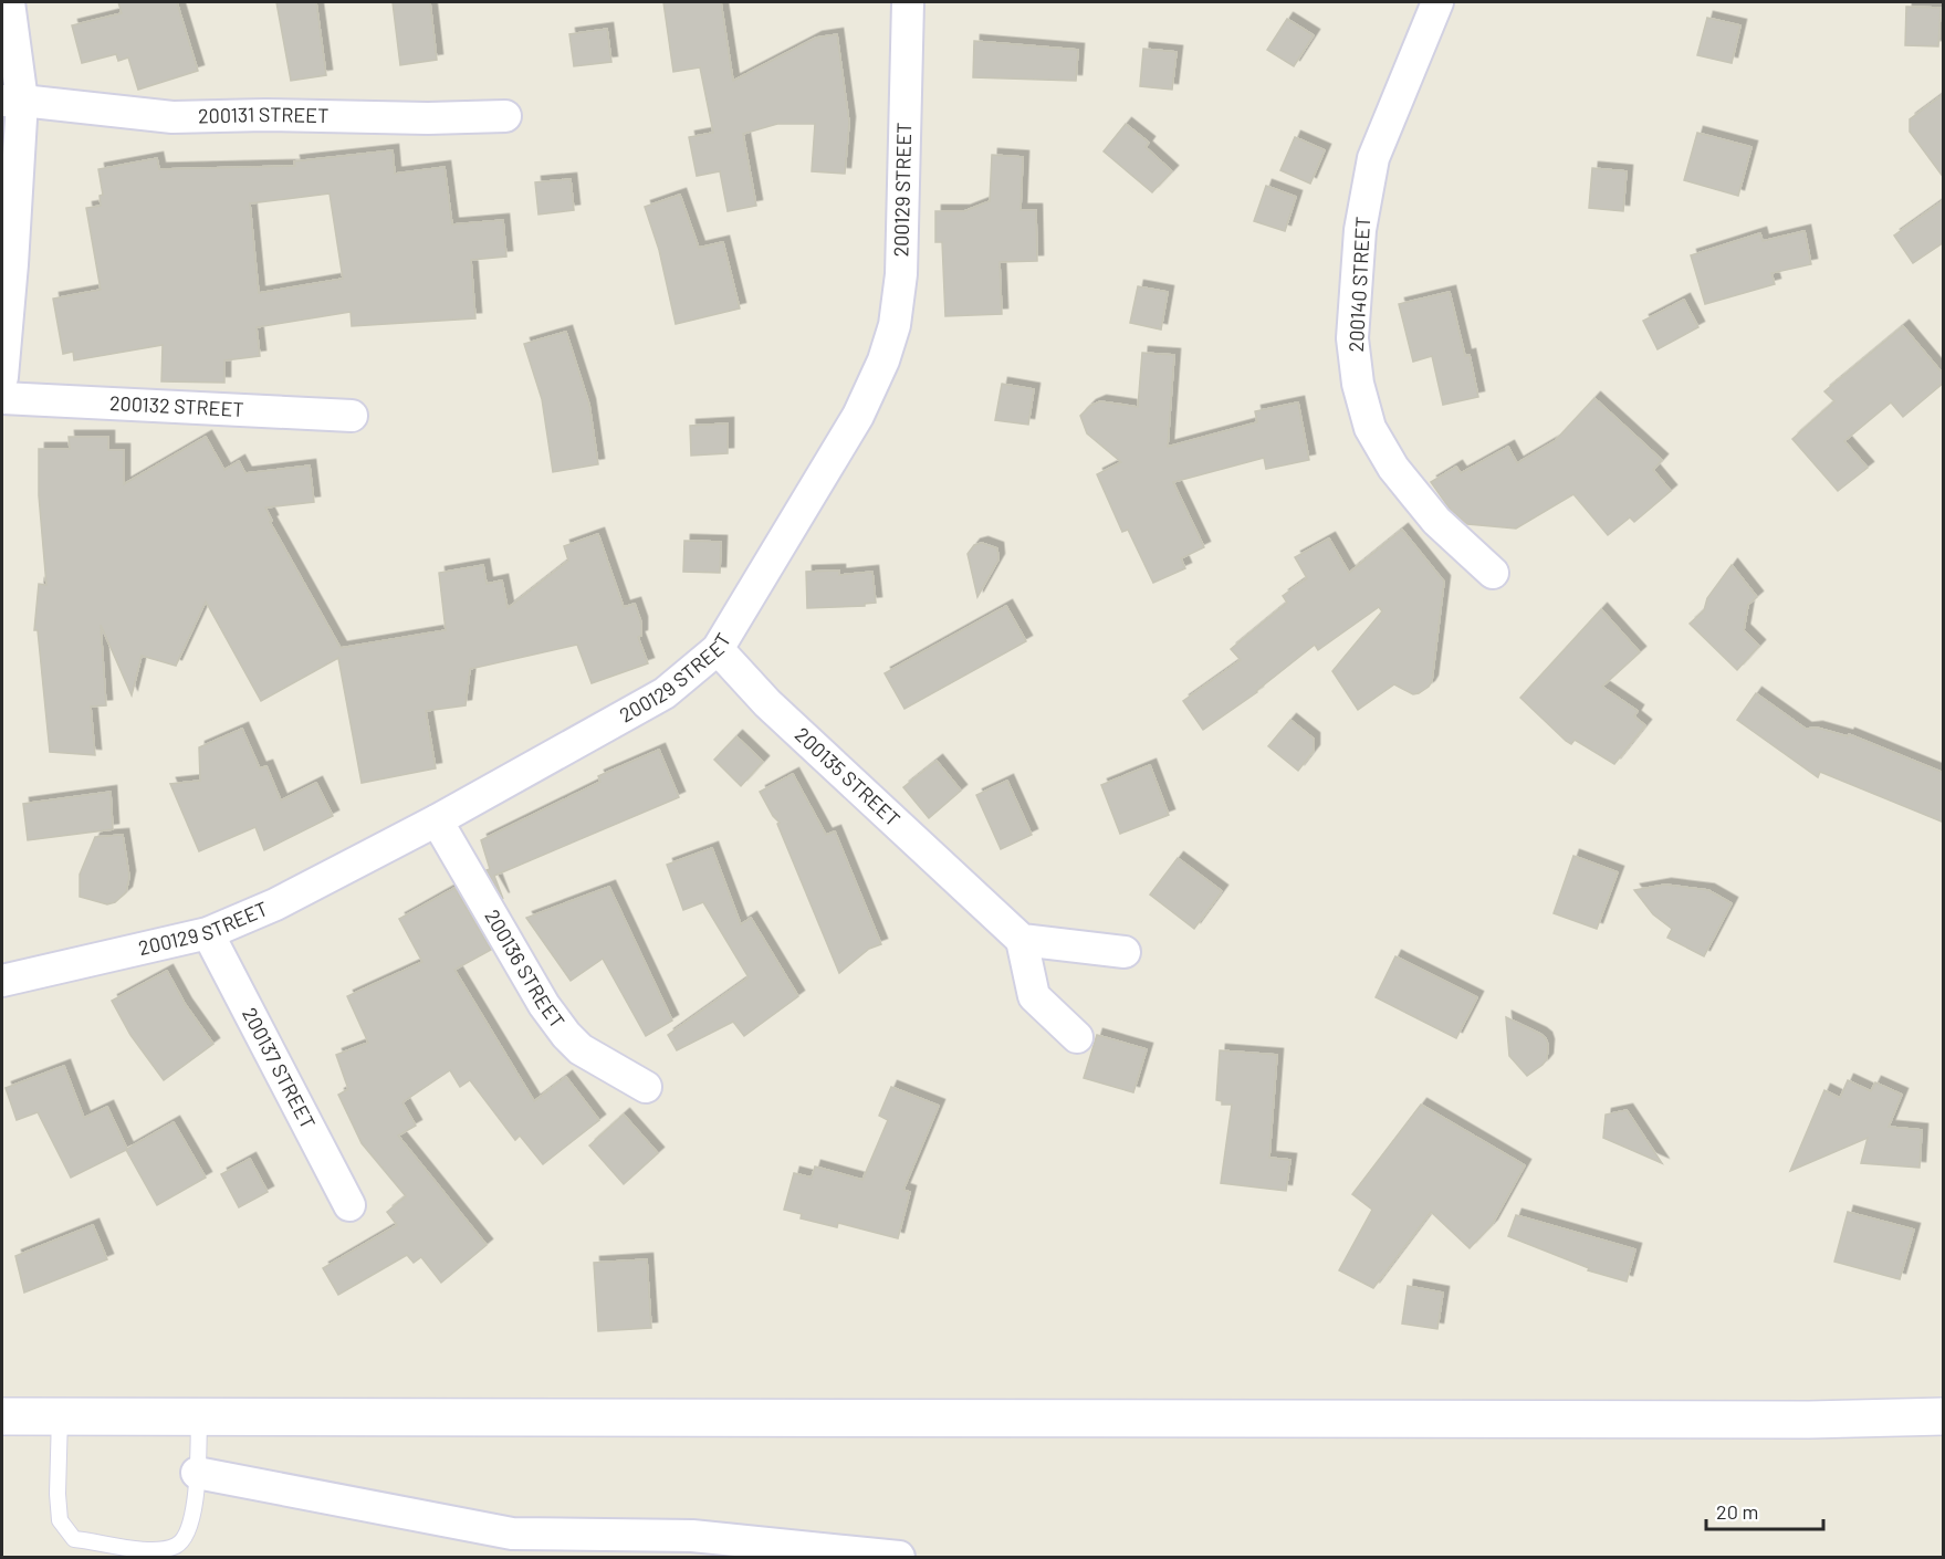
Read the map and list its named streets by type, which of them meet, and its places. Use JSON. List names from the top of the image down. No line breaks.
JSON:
{"streets":{"street":["200131 STREET","200129 STREET","200140 STREET","200132 STREET","200135 STREET","200136 STREET","200137 STREET"]},"crossings":[["200129 STREET","200135 STREET"],["200129 STREET","200136 STREET"],["200129 STREET","200137 STREET"]],"scale_bar":"20 m"}
